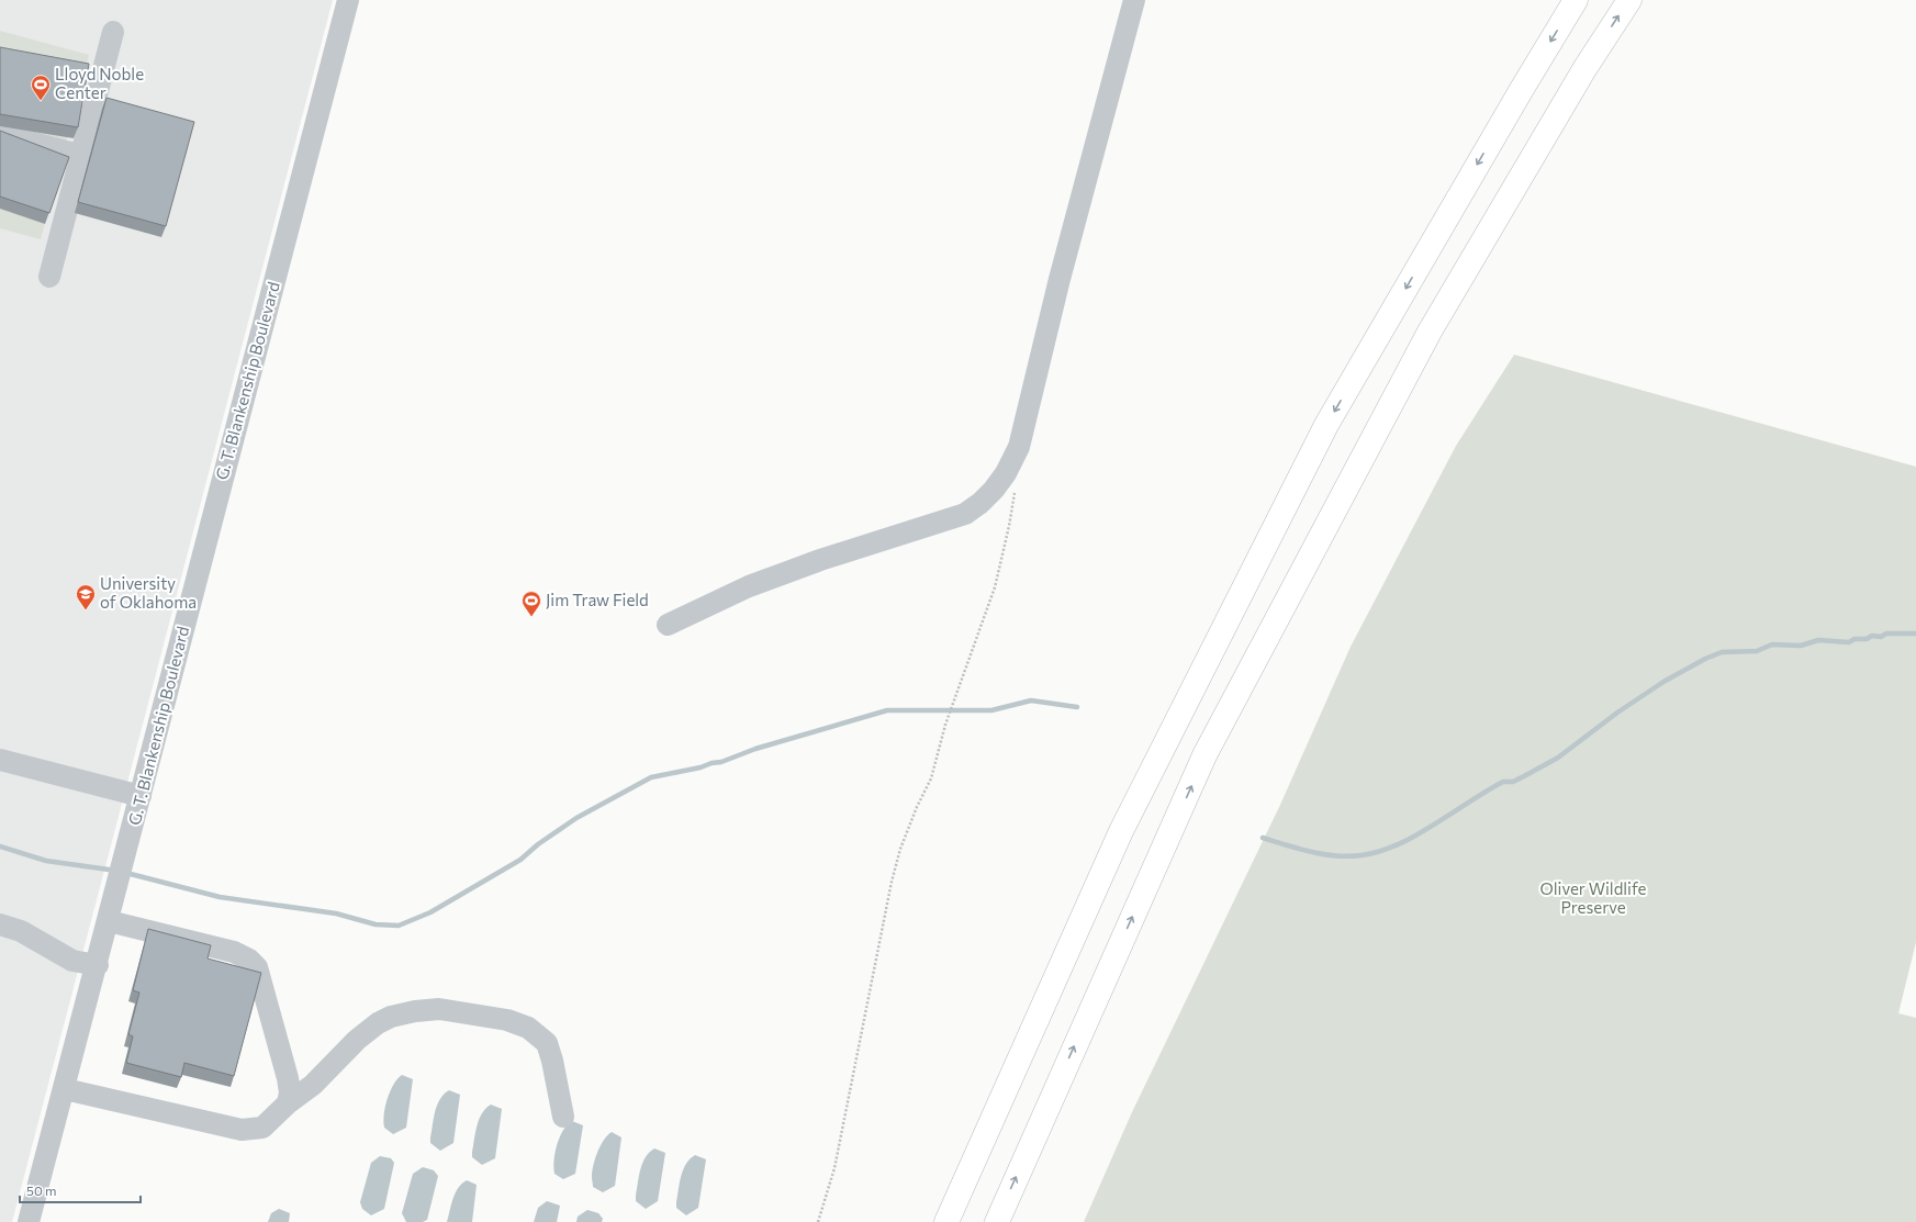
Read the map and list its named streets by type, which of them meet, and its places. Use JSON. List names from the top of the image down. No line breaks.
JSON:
{"streets":{"street":["G. T. Blankenship Boulevard"]},"parks":["Oliver Wildlife Preserve"],"places":{"sports":["Lloyd Noble Center","Jim Traw Field"],"school or university":["University of Oklahoma"]},"scale_bar":"50 m"}
